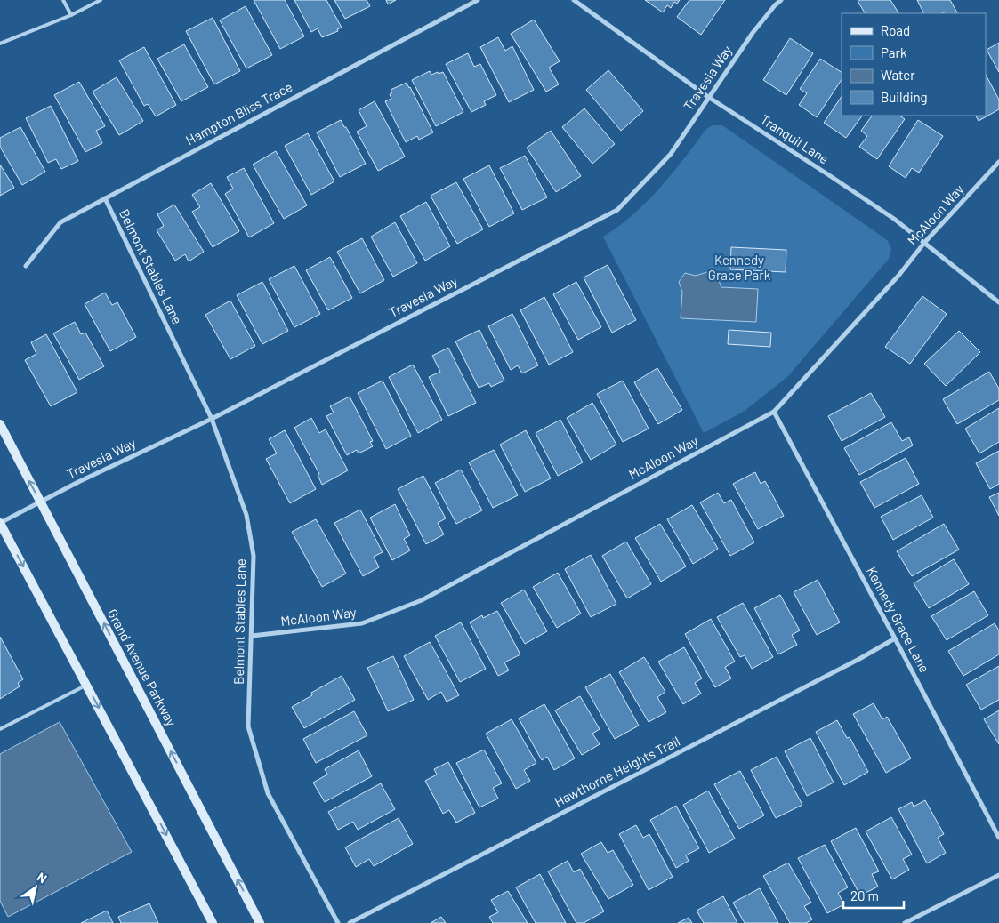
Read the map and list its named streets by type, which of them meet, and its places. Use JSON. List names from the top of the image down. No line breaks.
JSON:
{"streets":{"street":["Travesia Way","Hampton Bliss Trace","Tranquil Lane","McAloon Way","Belmont Stables Lane","Kennedy Grace Lane","Grand Avenue Parkway","Hawthorne Heights Trail"]},"crossings":[["Travesia Way","Tranquil Lane"],["Travesia Way","Belmont Stables Lane"],["Travesia Way","Grand Avenue Parkway"],["Hampton Bliss Trace","Belmont Stables Lane"],["Tranquil Lane","McAloon Way"],["McAloon Way","Belmont Stables Lane"],["McAloon Way","Kennedy Grace Lane"],["Kennedy Grace Lane","Hawthorne Heights Trail"]],"parks":["Kennedy Grace Park"],"legend":["Road","Park","Water","Building"],"scale_bar":"20 m","north":"top right"}
